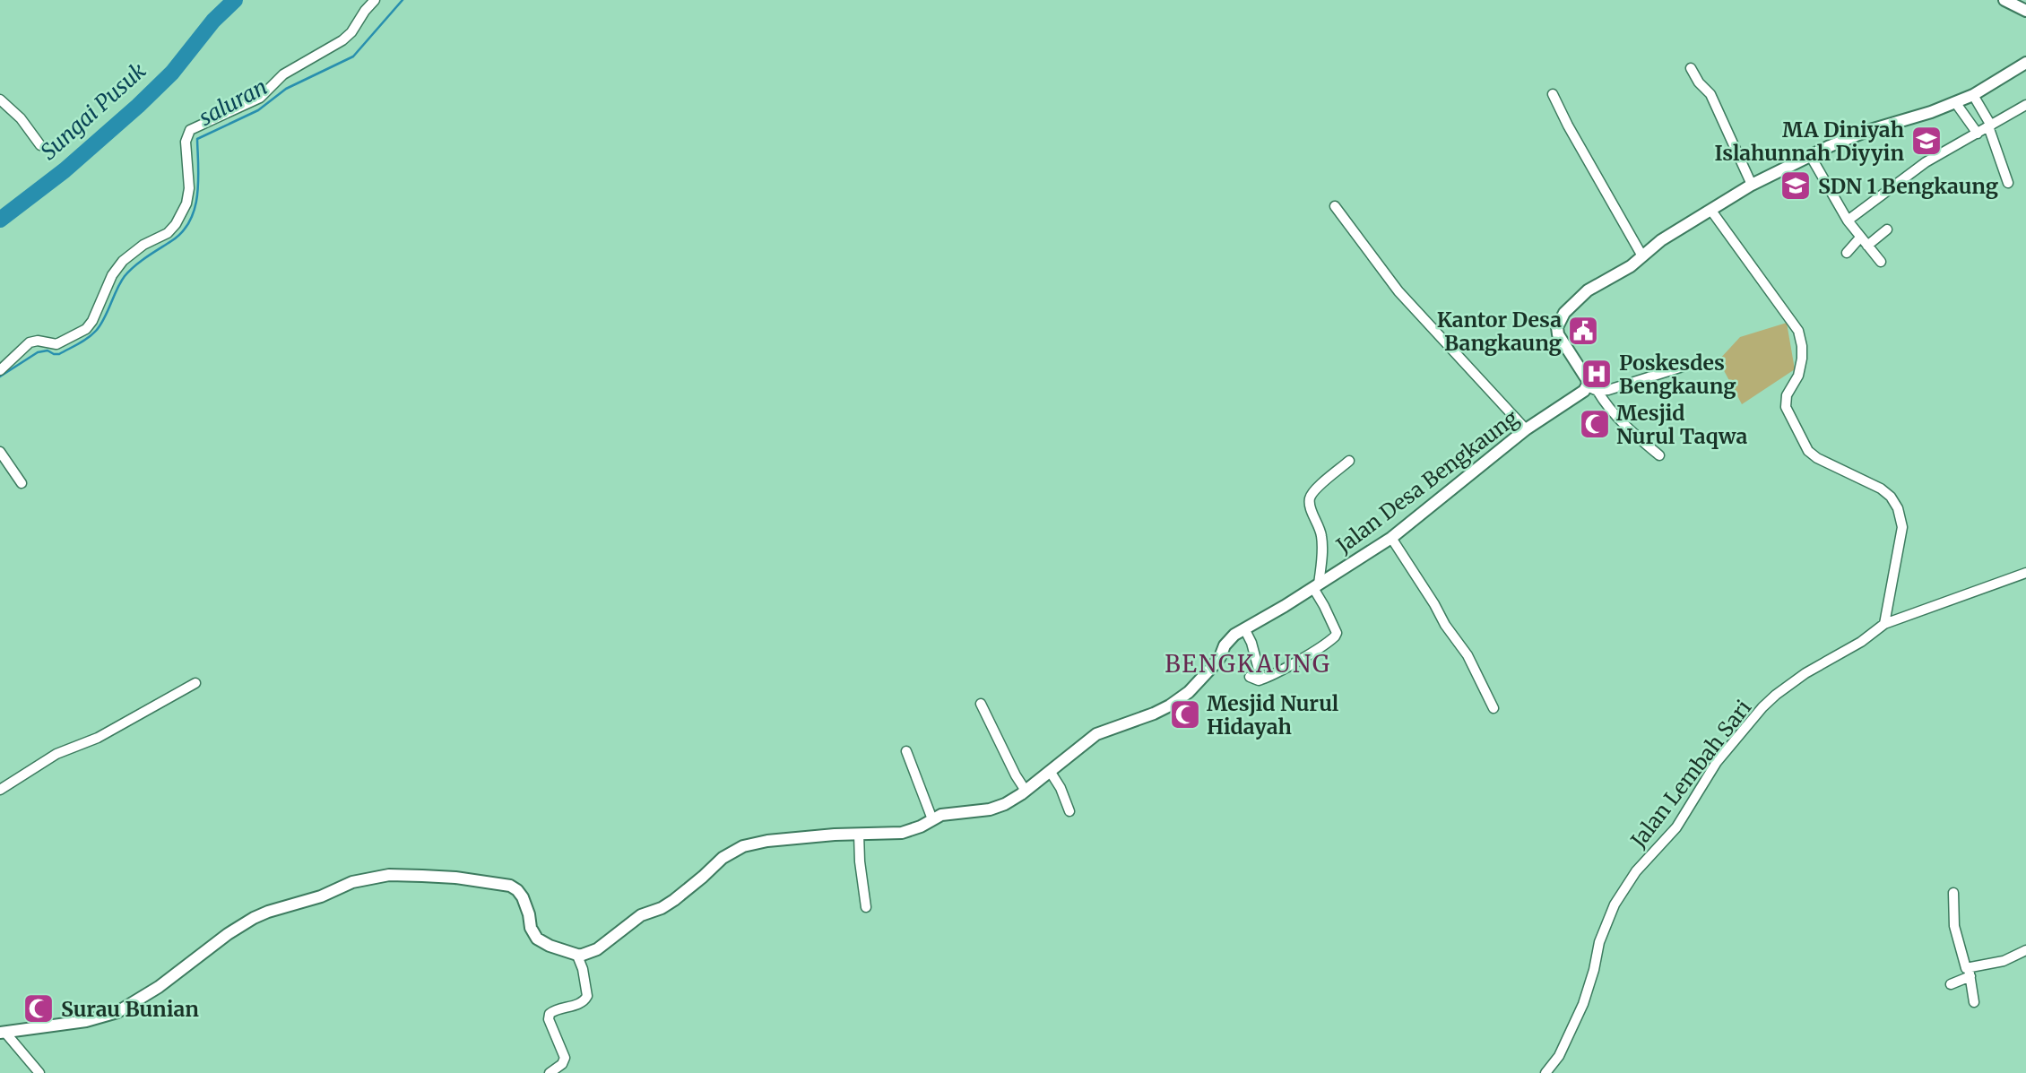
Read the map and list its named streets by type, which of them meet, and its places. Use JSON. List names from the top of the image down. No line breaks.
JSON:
{"streets":{"street":["Jalan Desa Bengkaung","Jalan Lembah Sari"]},"districts":["BENGKAUNG"],"water":["saluran","Sungai Pusuk"],"places":{"school or university":["MA Diniyah Islahunnah Diyyin","SDN 1 Bengkaung"],"public building":["Kantor Desa Bangkaung"],"hospital":["Poskesdes Bengkaung"],"mosque":["Mesjid Nurul Taqwa","Mesjid Nurul Hidayah","Surau Bunian"]}}
